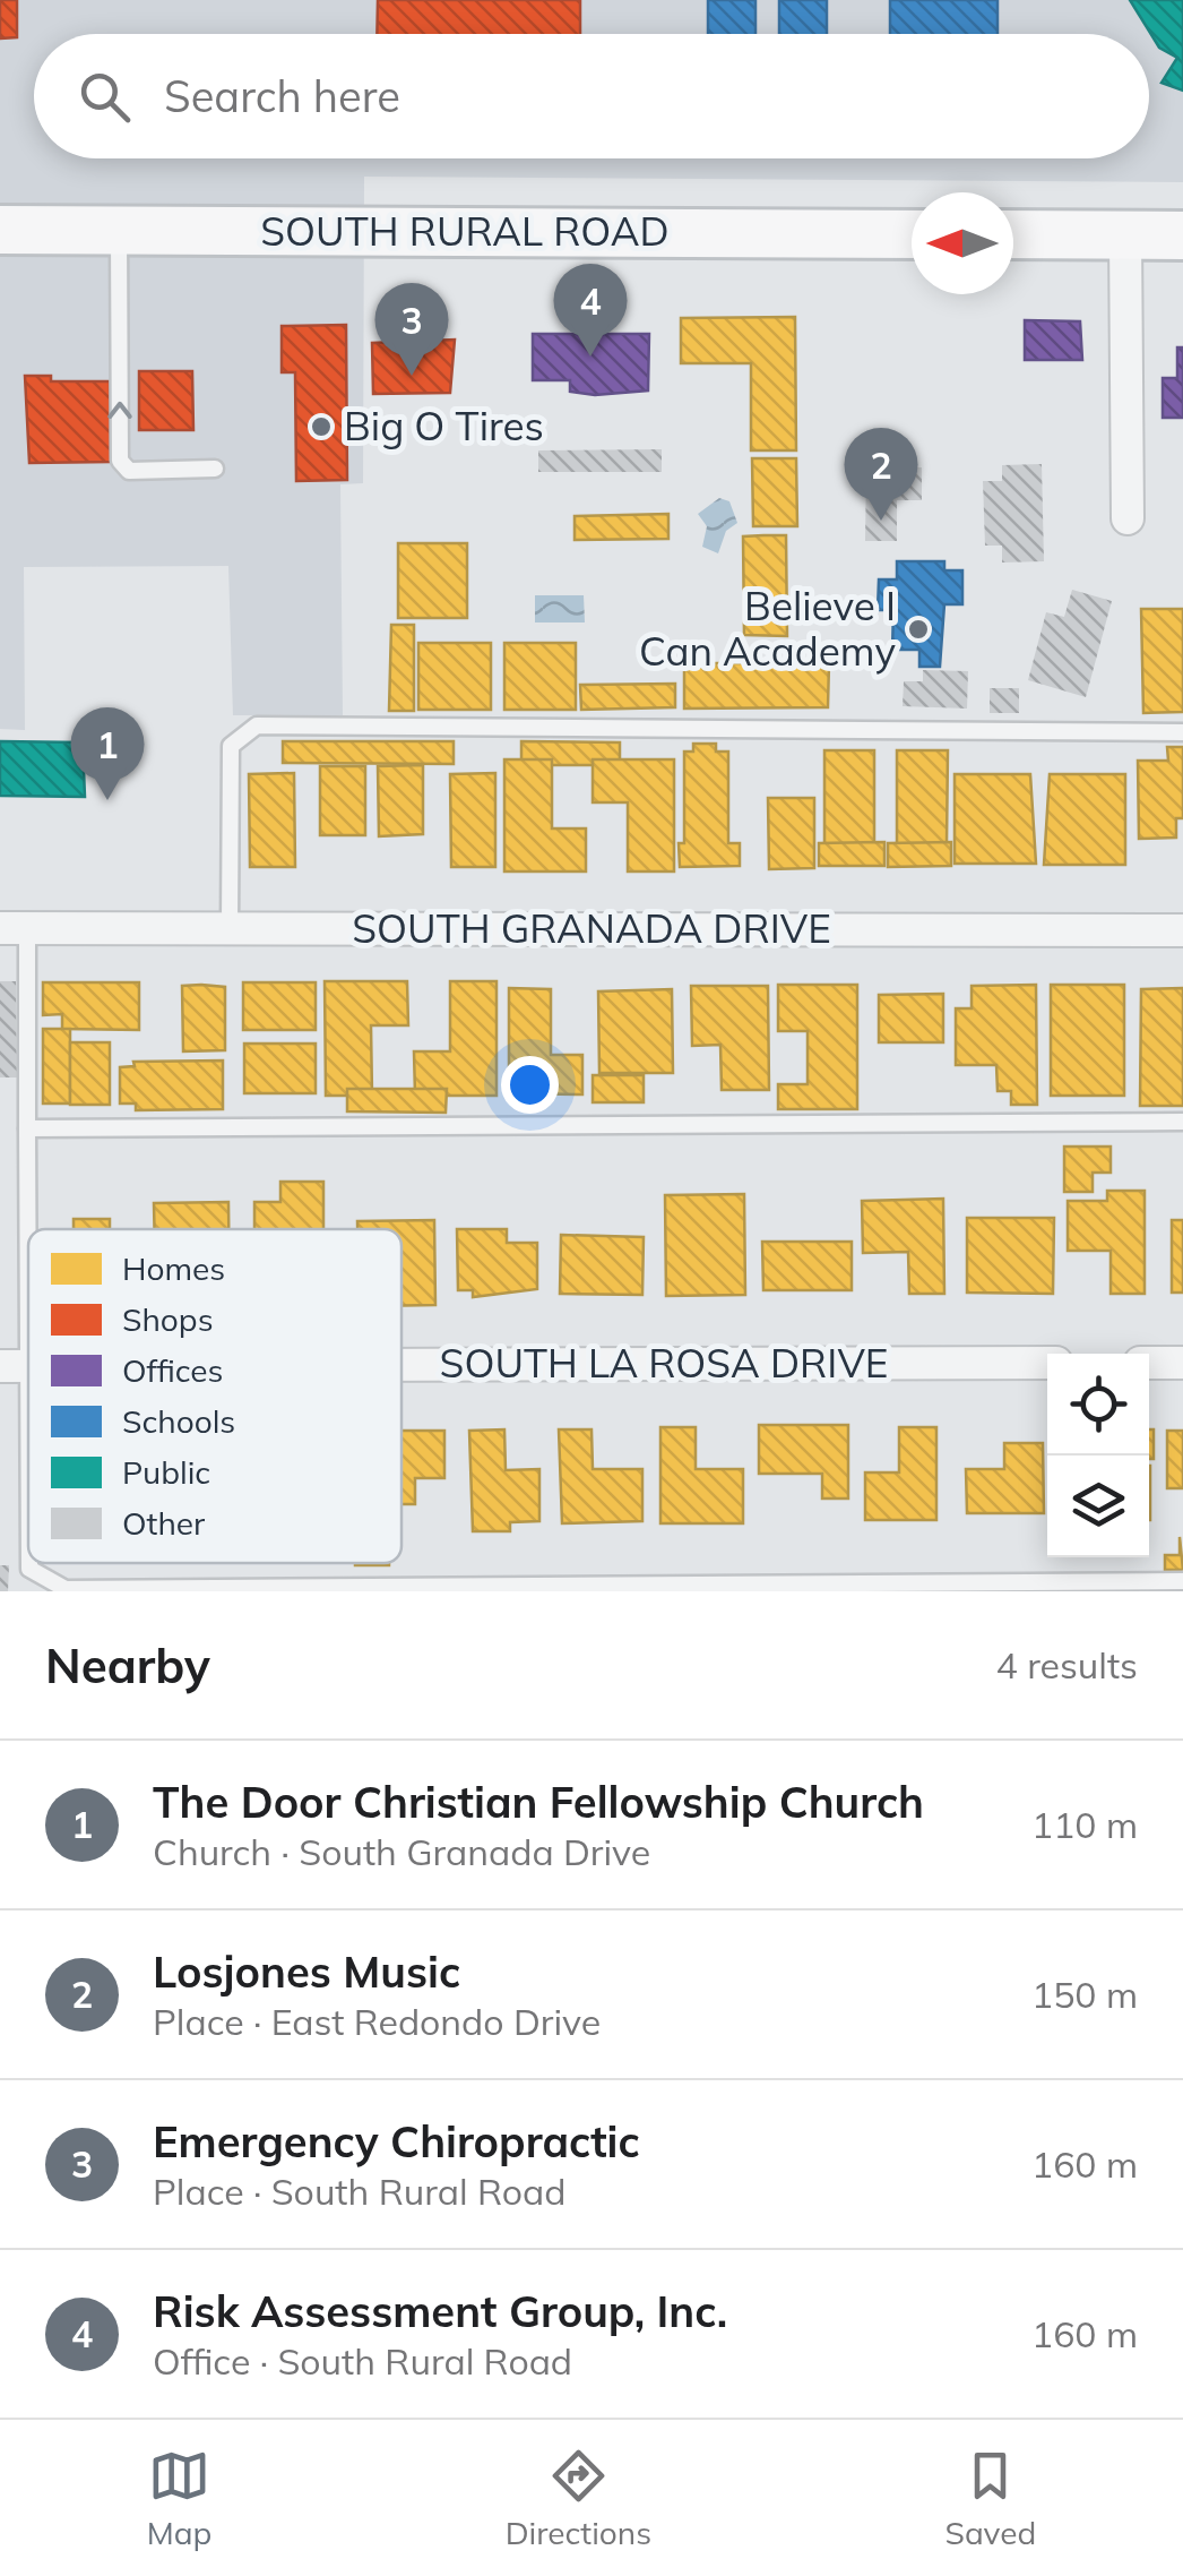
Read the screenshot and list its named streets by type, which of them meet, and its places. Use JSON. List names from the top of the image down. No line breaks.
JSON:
{"streets":{"main road":["SOUTH RURAL ROAD"],"street":["SOUTH GRANADA DRIVE","SOUTH LA ROSA DRIVE"]},"places":["Big O Tires","Believe I Can Academy"],"legend":["Homes","Shops","Offices","Schools","Public","Other"],"north":"left","page":{"search":"Search here","pins":["4","3","2","1"],"heading":["Nearby","4 results"],"list":[{"mark":"1","name":"The Door Christian Fellowship Church","note":"Church · South Granada Drive","value":"110 m"},{"mark":"2","name":"Losjones Music","note":"Place · East Redondo Drive","value":"150 m"},{"mark":"3","name":"Emergency Chiropractic","note":"Place · South Rural Road","value":"160 m"},{"mark":"4","name":"Risk Assessment Group, Inc.","note":"Office · South Rural Road","value":"160 m"}],"nav":["Map","Directions","Saved"]}}
